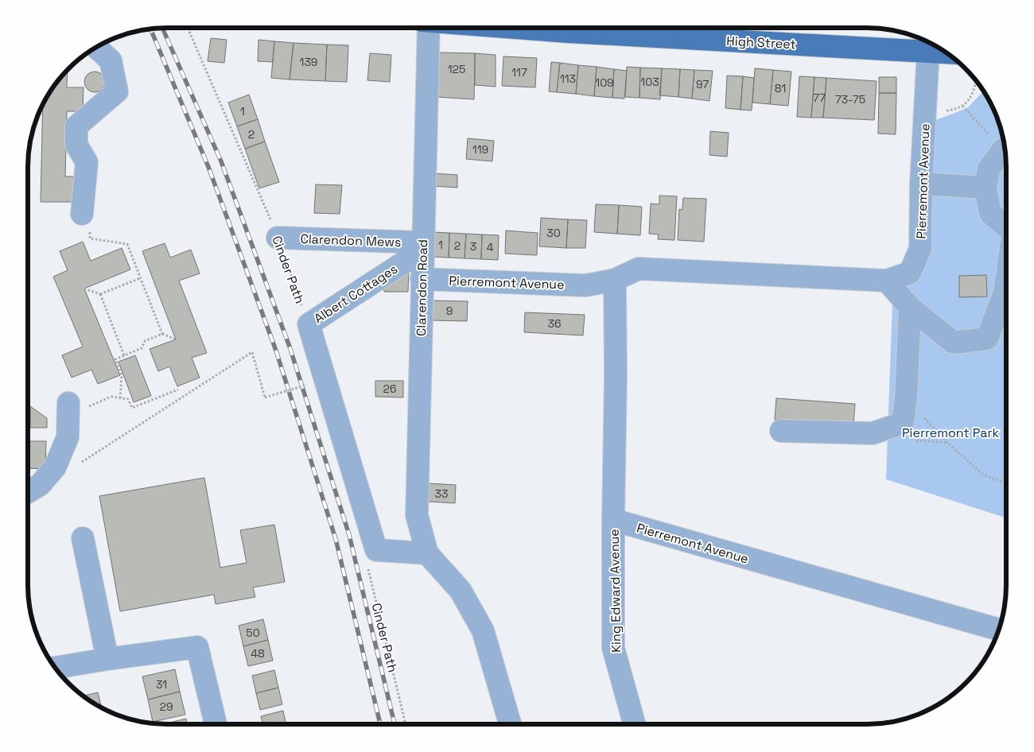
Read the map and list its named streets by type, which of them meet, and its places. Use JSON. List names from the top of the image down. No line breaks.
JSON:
{"streets":{"main road":["High Street"],"street":["Pierremont Avenue","Clarendon Mews","Clarendon Road","Albert Cottages","King Edward Avenue"],"path":["Cinder Path"]},"crossings":[["High Street","Pierremont Avenue"],["Pierremont Avenue","Clarendon Road"],["Pierremont Avenue","King Edward Avenue"],["Clarendon Mews","Cinder Path"],["Clarendon Mews","Clarendon Road"],["Clarendon Mews","Albert Cottages"],["Cinder Path","Albert Cottages"],["Clarendon Road","Albert Cottages"]],"parks":["Pierremont Park"],"house_numbers":["139","125","117","113","103","109","97","81","77","73-75","1","2","119","30","1","2","3","4","9","36","26","33","50","48","31","29"]}
